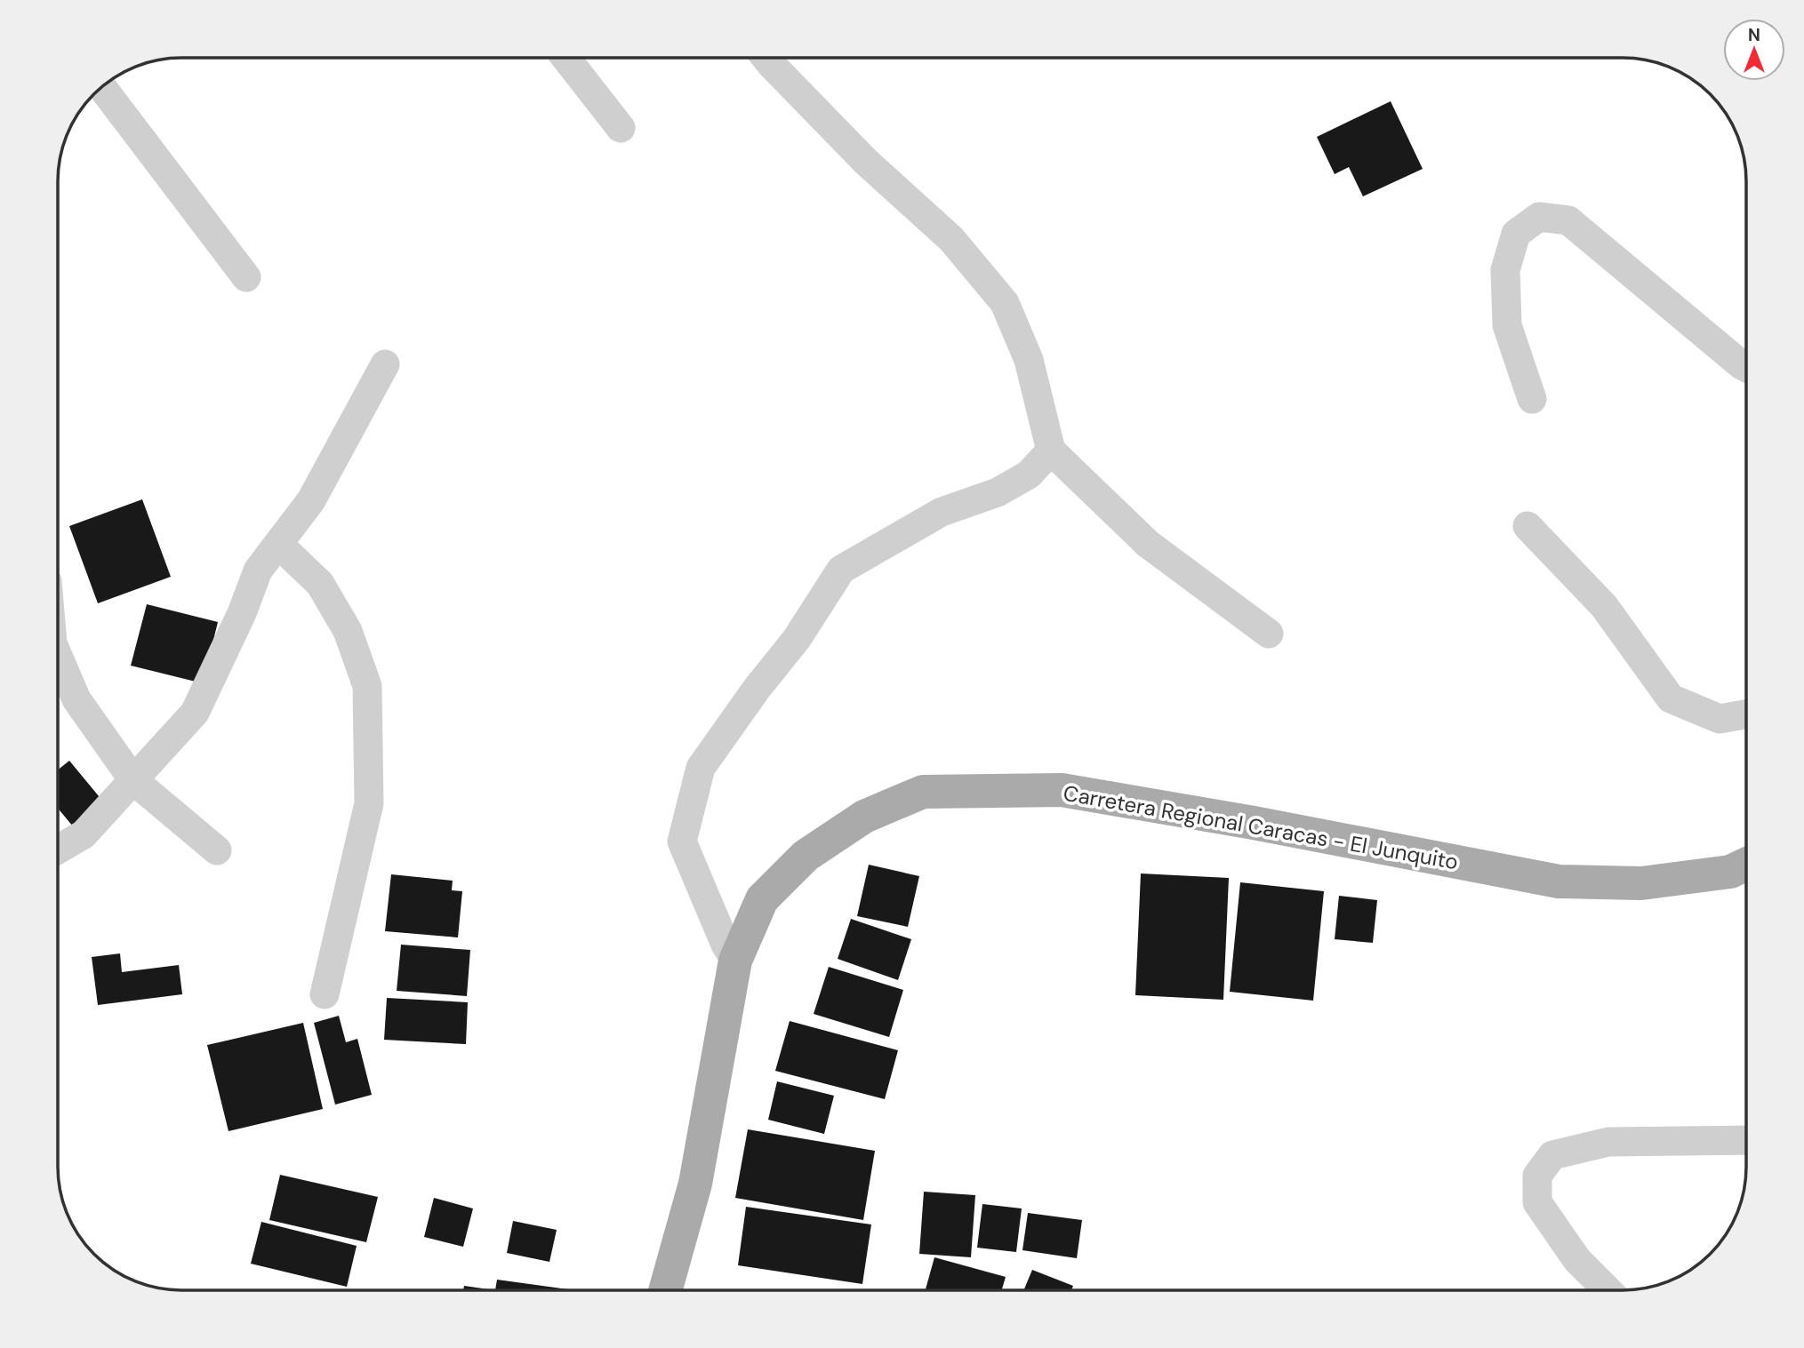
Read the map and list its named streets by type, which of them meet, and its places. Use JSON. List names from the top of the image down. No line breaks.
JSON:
{"streets":{"main road":["Carretera Regional Caracas - El Junquito"]},"north":"top"}
